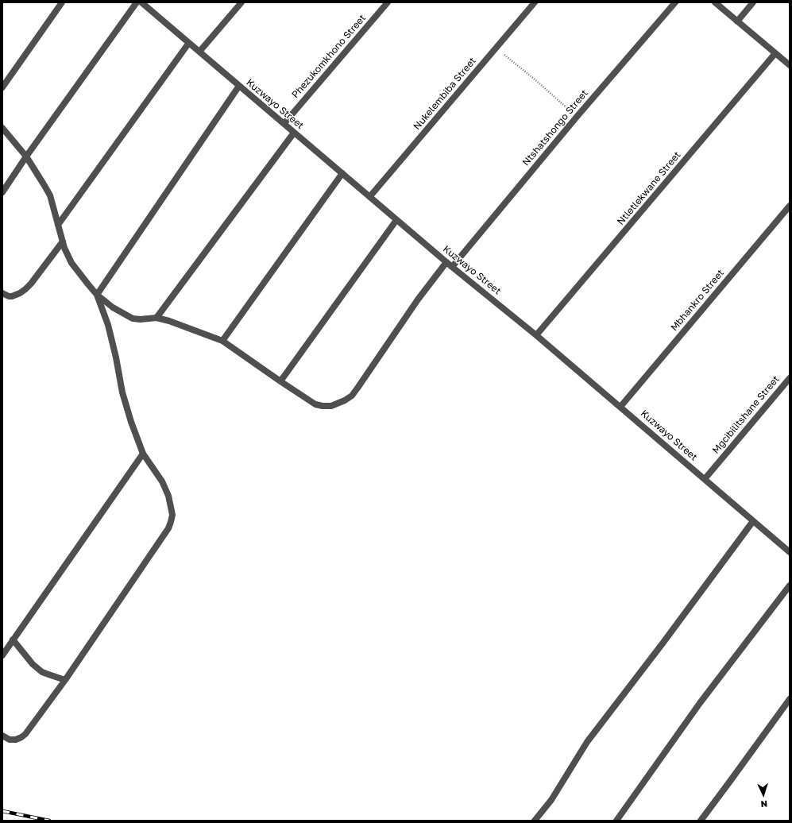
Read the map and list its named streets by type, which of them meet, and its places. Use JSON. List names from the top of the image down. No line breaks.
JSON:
{"streets":{"street":["Phezukomkhono Street","Nukelembiba Street","Kuzwayo Street","Ntshatshongo Street","Ntletlekwane Street","Mbhankro Street","Mgcibilitshane Street"]},"crossings":[["Phezukomkhono Street","Kuzwayo Street"],["Nukelembiba Street","Kuzwayo Street"],["Kuzwayo Street","Ntshatshongo Street"],["Kuzwayo Street","Ntletlekwane Street"],["Kuzwayo Street","Mbhankro Street"],["Kuzwayo Street","Mgcibilitshane Street"]],"north":"bottom"}
